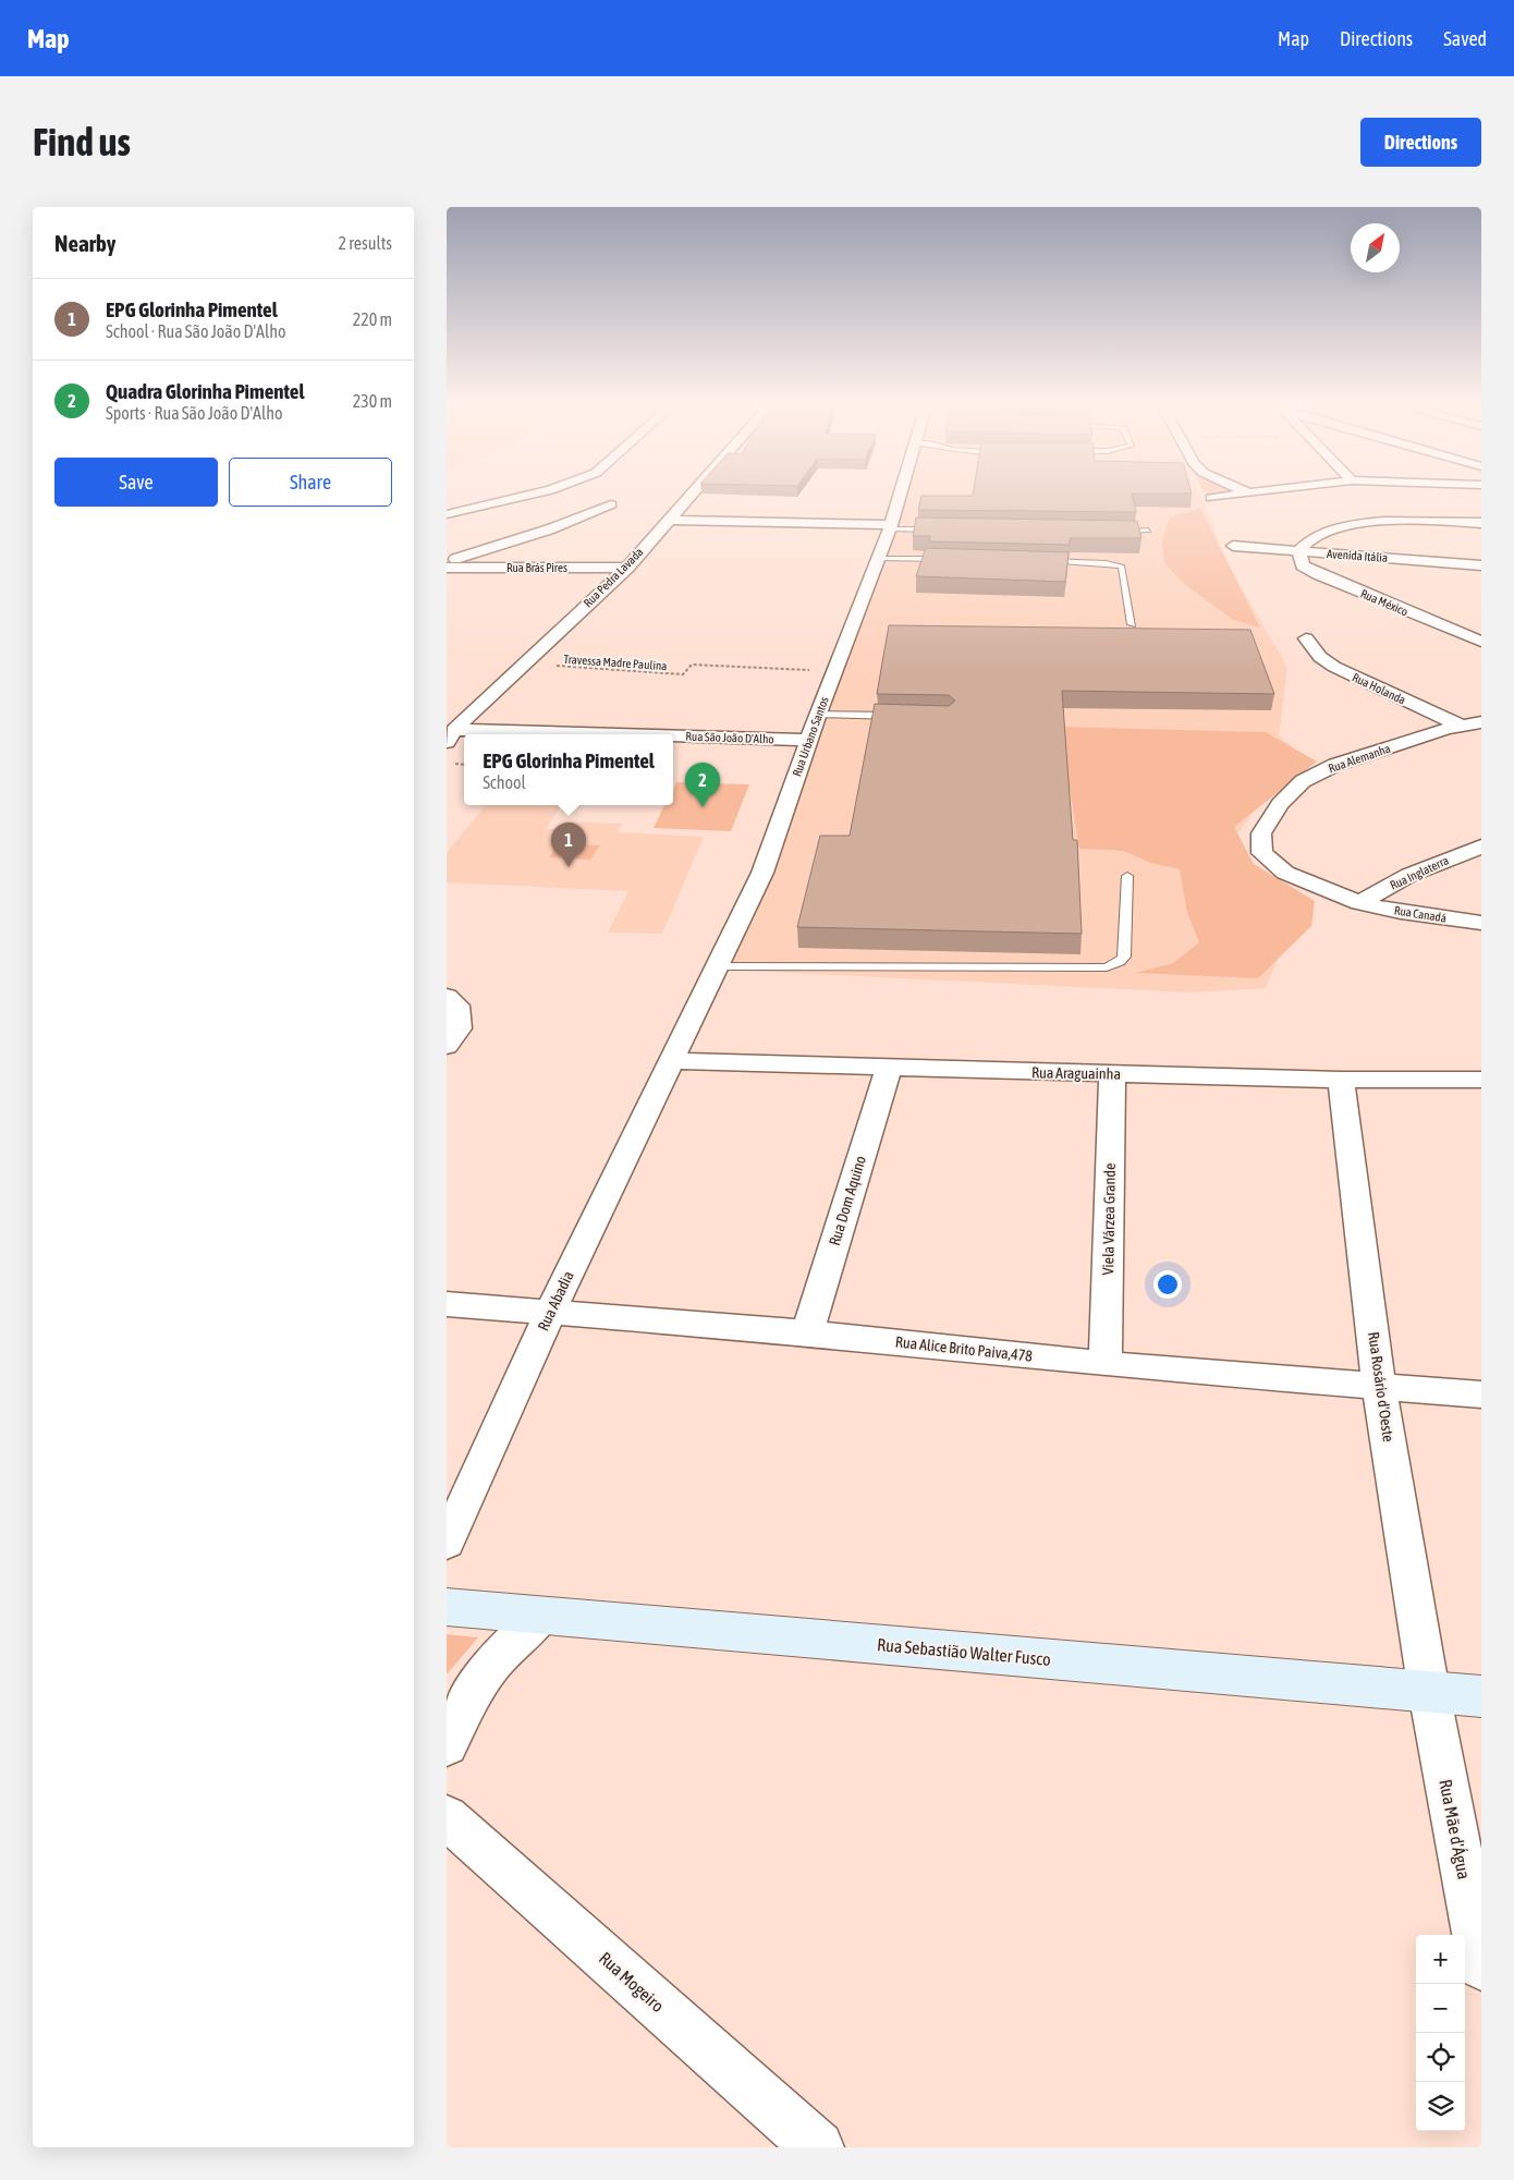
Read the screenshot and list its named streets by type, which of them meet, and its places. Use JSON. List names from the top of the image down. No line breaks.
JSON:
{"streets":{"street":["Avenida Itália","Rua Brás Pires","Rua Pedra Lavada","Rua México","Rua Holanda","Rua Urbano Santos","Rua São João D'Alho","Rua Alemanha","Rua Inglaterra","Rua Canadá","Rua Araguainha","Rua Dom Aquino","Viela Várzea Grande","Rua Abadia","Rua Alice Brito Paiva,478","Rua Rosário d'Oeste","Rua Sebastião Walter Fusco","Rua Mãe d'Água","Rua Mogeiro"],"path":["Travessa Madre Paulina"]},"crossings":[["Avenida Itália","Rua México"],["Rua Brás Pires","Rua Pedra Lavada"],["Rua Pedra Lavada","Travessa Madre Paulina"],["Travessa Madre Paulina","Rua Urbano Santos"],["Rua Holanda","Rua Alemanha"],["Rua Urbano Santos","Rua São João D'Alho"],["Rua Urbano Santos","Rua Araguainha"],["Rua Urbano Santos","Rua Abadia"],["Rua Alemanha","Rua Inglaterra"],["Rua Alemanha","Rua Canadá"],["Rua Inglaterra","Rua Canadá"],["Rua Araguainha","Rua Dom Aquino"],["Rua Araguainha","Viela Várzea Grande"],["Rua Araguainha","Rua Abadia"],["Rua Araguainha","Rua Rosário d'Oeste"],["Rua Dom Aquino","Rua Alice Brito Paiva,478"],["Viela Várzea Grande","Rua Alice Brito Paiva,478"],["Rua Abadia","Rua Alice Brito Paiva,478"],["Rua Alice Brito Paiva,478","Rua Rosário d'Oeste"],["Rua Rosário d'Oeste","Rua Sebastião Walter Fusco"],["Rua Rosário d'Oeste","Rua Mãe d'Água"],["Rua Sebastião Walter Fusco","Rua Mãe d'Água"]],"north":"top right","page":{"header":"Map","nav":["Map","Directions","Saved"],"buttons":["Directions",["Save","Share"]],"title":"Find us","heading":["Nearby","2 results"],"list":[{"mark":"1","name":"EPG Glorinha Pimentel","note":"School · Rua São João D'Alho","value":"220 m"},{"mark":"2","name":"Quadra Glorinha Pimentel","note":"Sports · Rua São João D'Alho","value":"230 m"}],"popup":["EPG Glorinha Pimentel","School"],"pins":["2","1"],"map_buttons":["+","−"]}}
